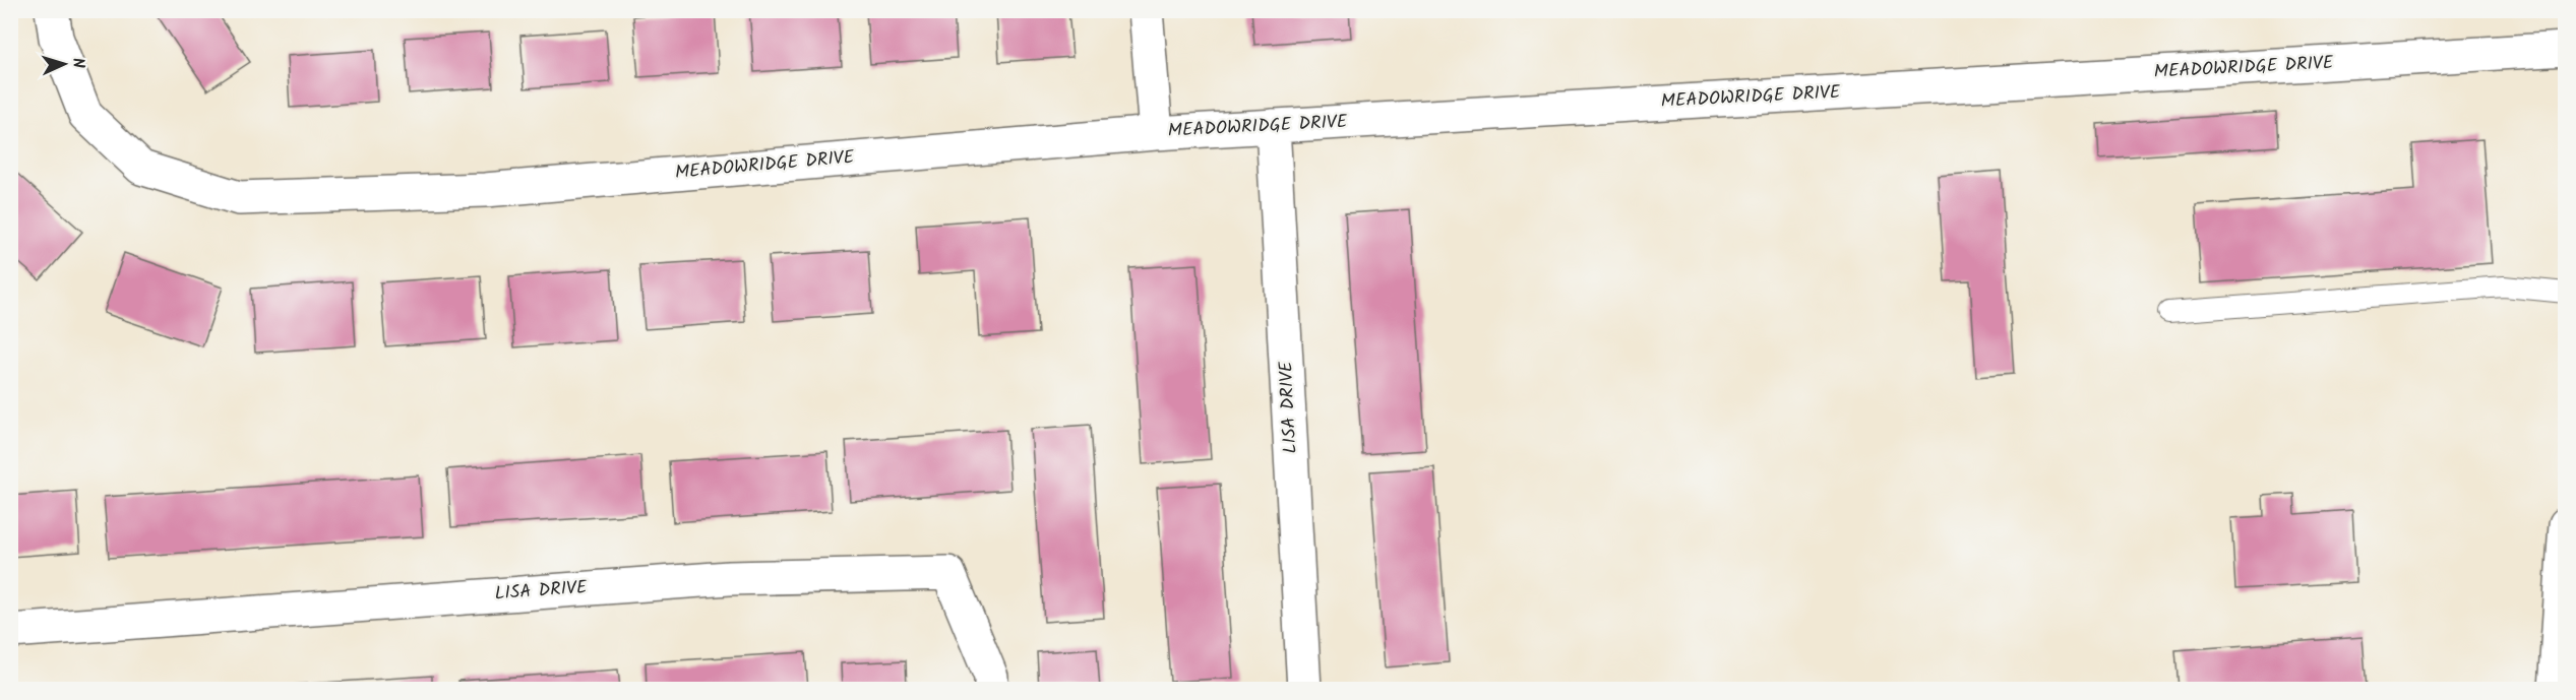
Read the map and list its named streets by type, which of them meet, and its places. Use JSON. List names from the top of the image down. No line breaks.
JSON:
{"streets":{"street":["MEADOWRIDGE DRIVE","LISA DRIVE"]},"crossings":[["MEADOWRIDGE DRIVE","LISA DRIVE"]],"north":"right"}
